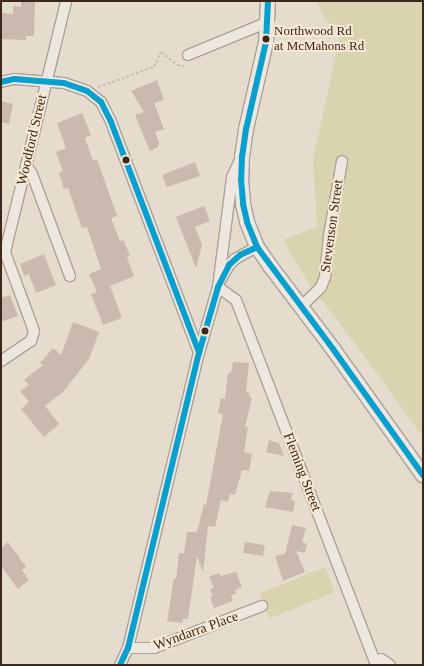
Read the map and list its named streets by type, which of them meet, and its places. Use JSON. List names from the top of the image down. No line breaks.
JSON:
{"streets":{"street":["Woodford Street","Stevenson Street","Fleming Street","Wyndarra Place"]},"places":["Northwood Rd at McMahons Rd"]}
